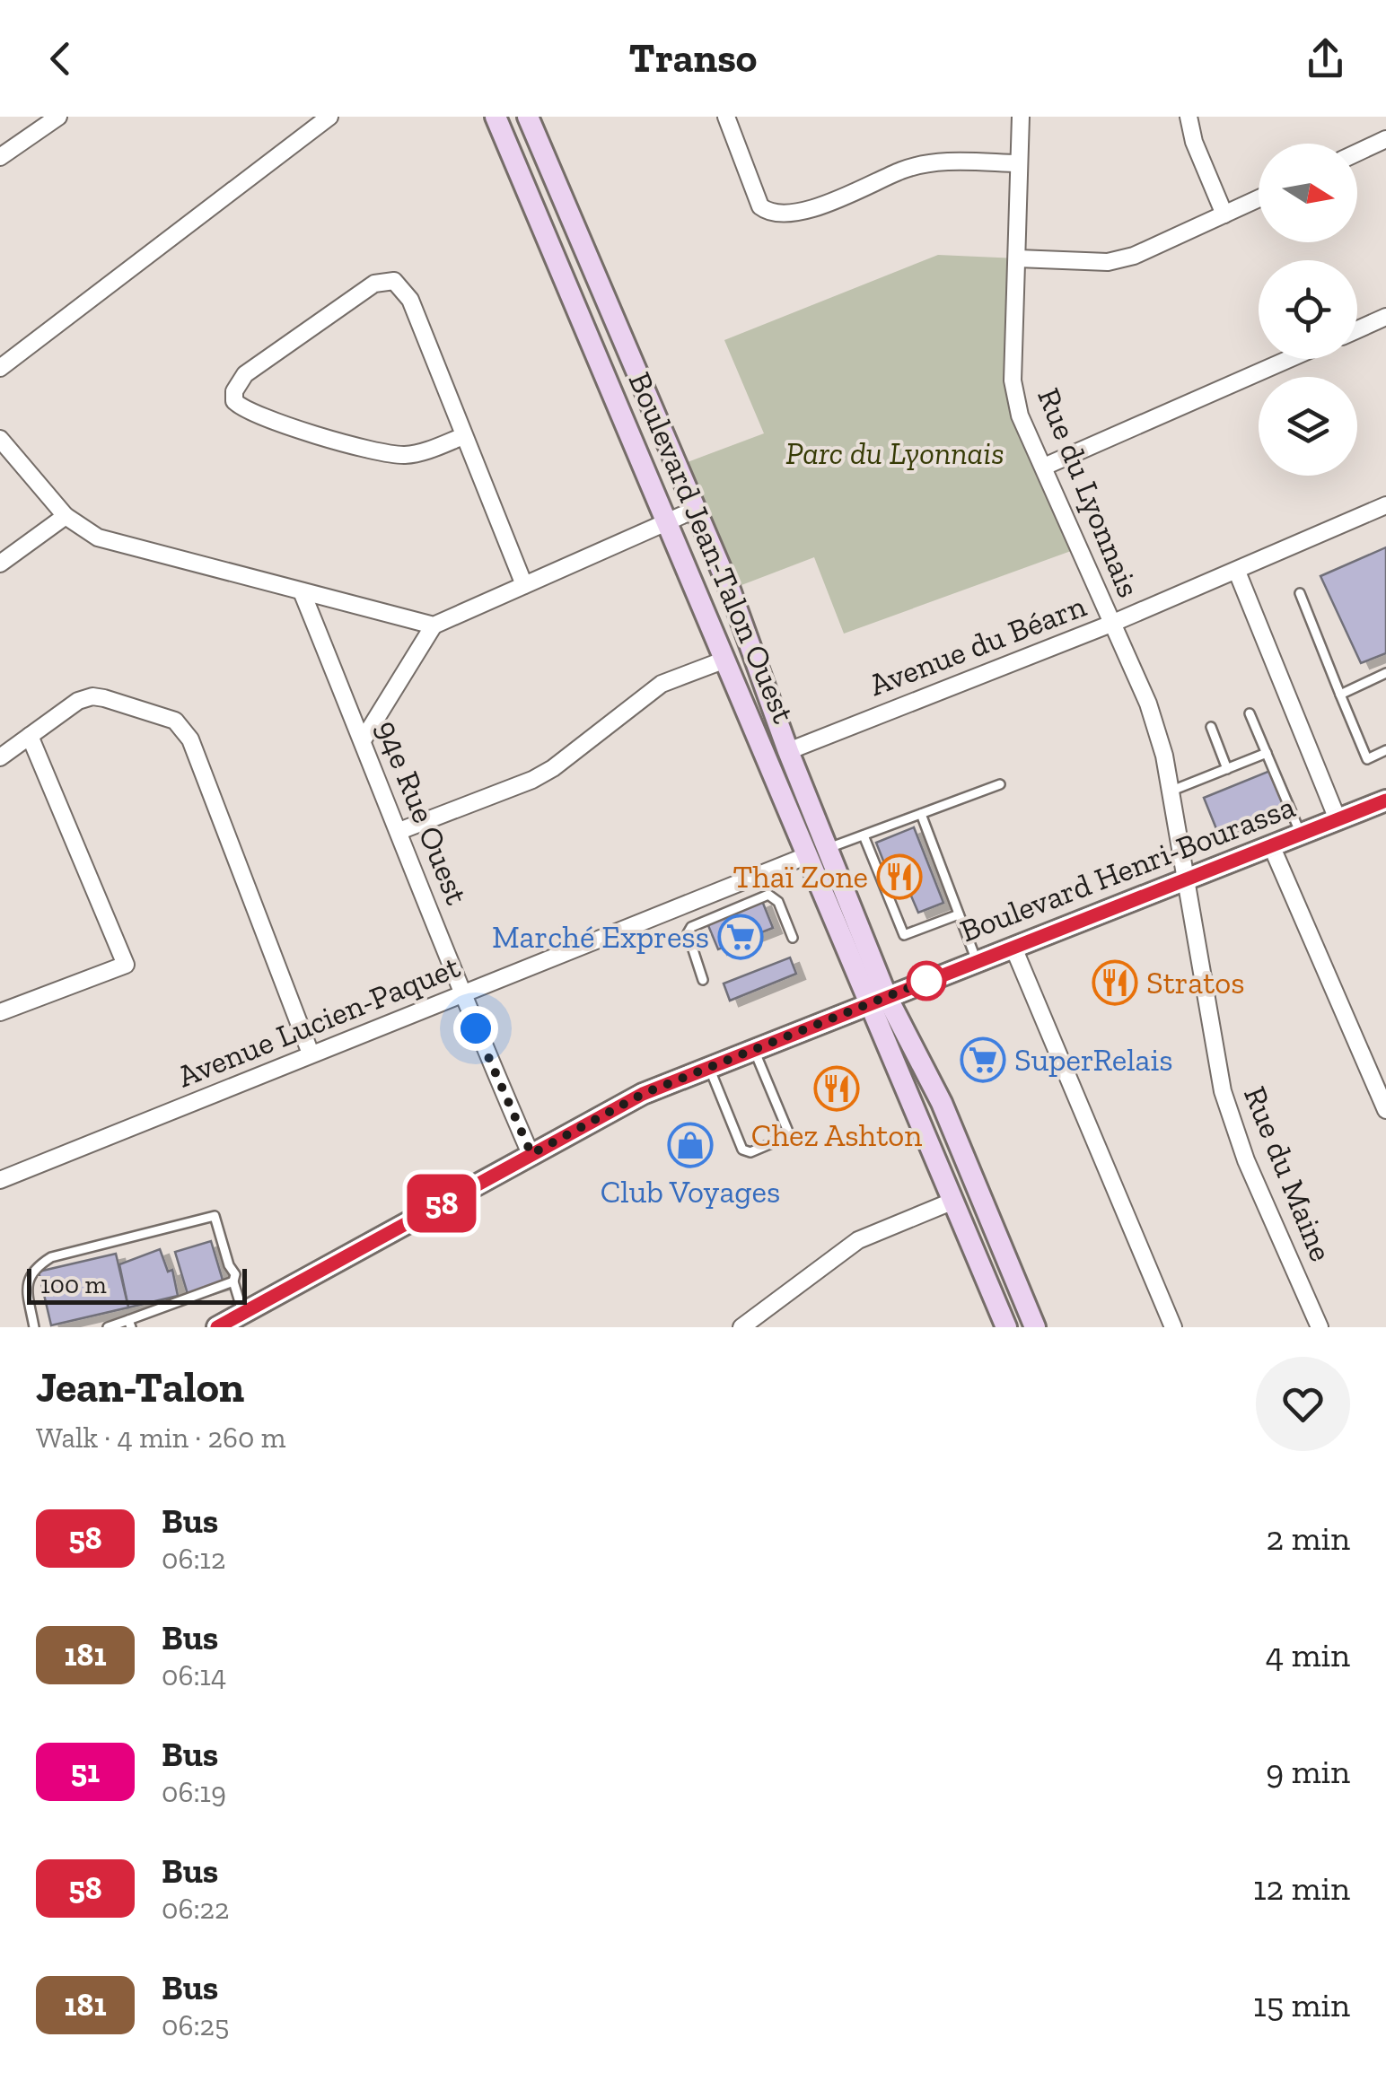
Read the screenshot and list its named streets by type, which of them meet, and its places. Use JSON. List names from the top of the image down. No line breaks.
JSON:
{"streets":{"street":["Rue du Lyonnais","Boulevard Jean-Talon Ouest","Avenue du Béarn","94e Rue Ouest","Boulevard Henri-Bourassa","Avenue Lucien-Paquet","Rue du Maine"]},"crossings":[["Rue du Lyonnais","Avenue du Béarn"],["Rue du Lyonnais","Boulevard Henri-Bourassa"],["Rue du Lyonnais","Rue du Maine"],["Boulevard Jean-Talon Ouest","Avenue du Béarn"],["Boulevard Jean-Talon Ouest","Boulevard Henri-Bourassa"],["Boulevard Jean-Talon Ouest","Avenue Lucien-Paquet"],["94e Rue Ouest","Boulevard Henri-Bourassa"],["94e Rue Ouest","Avenue Lucien-Paquet"],["Boulevard Henri-Bourassa","Rue du Maine"]],"parks":["Parc du Lyonnais"],"places":{"restaurant":["Thaï Zone","Stratos","Chez Ashton"],"supermarket":["Marché Express","SuperRelais"],"shop":["Club Voyages"]},"lines":["bus line 58"],"scale_bar":"100 m","north":"right","page":{"header":"Transo","on_map":"58","scale":"100 m","heading":["Jean-Talon","Walk · 4 min · 260 m"],"list":[{"mark":"58","name":"Bus","note":"06:12","value":"2 min"},{"mark":"181","name":"Bus","note":"06:14","value":"4 min"},{"mark":"51","name":"Bus","note":"06:19","value":"9 min"},{"mark":"58","name":"Bus","note":"06:22","value":"12 min"},{"mark":"181","name":"Bus","note":"06:25","value":"15 min"}]}}
